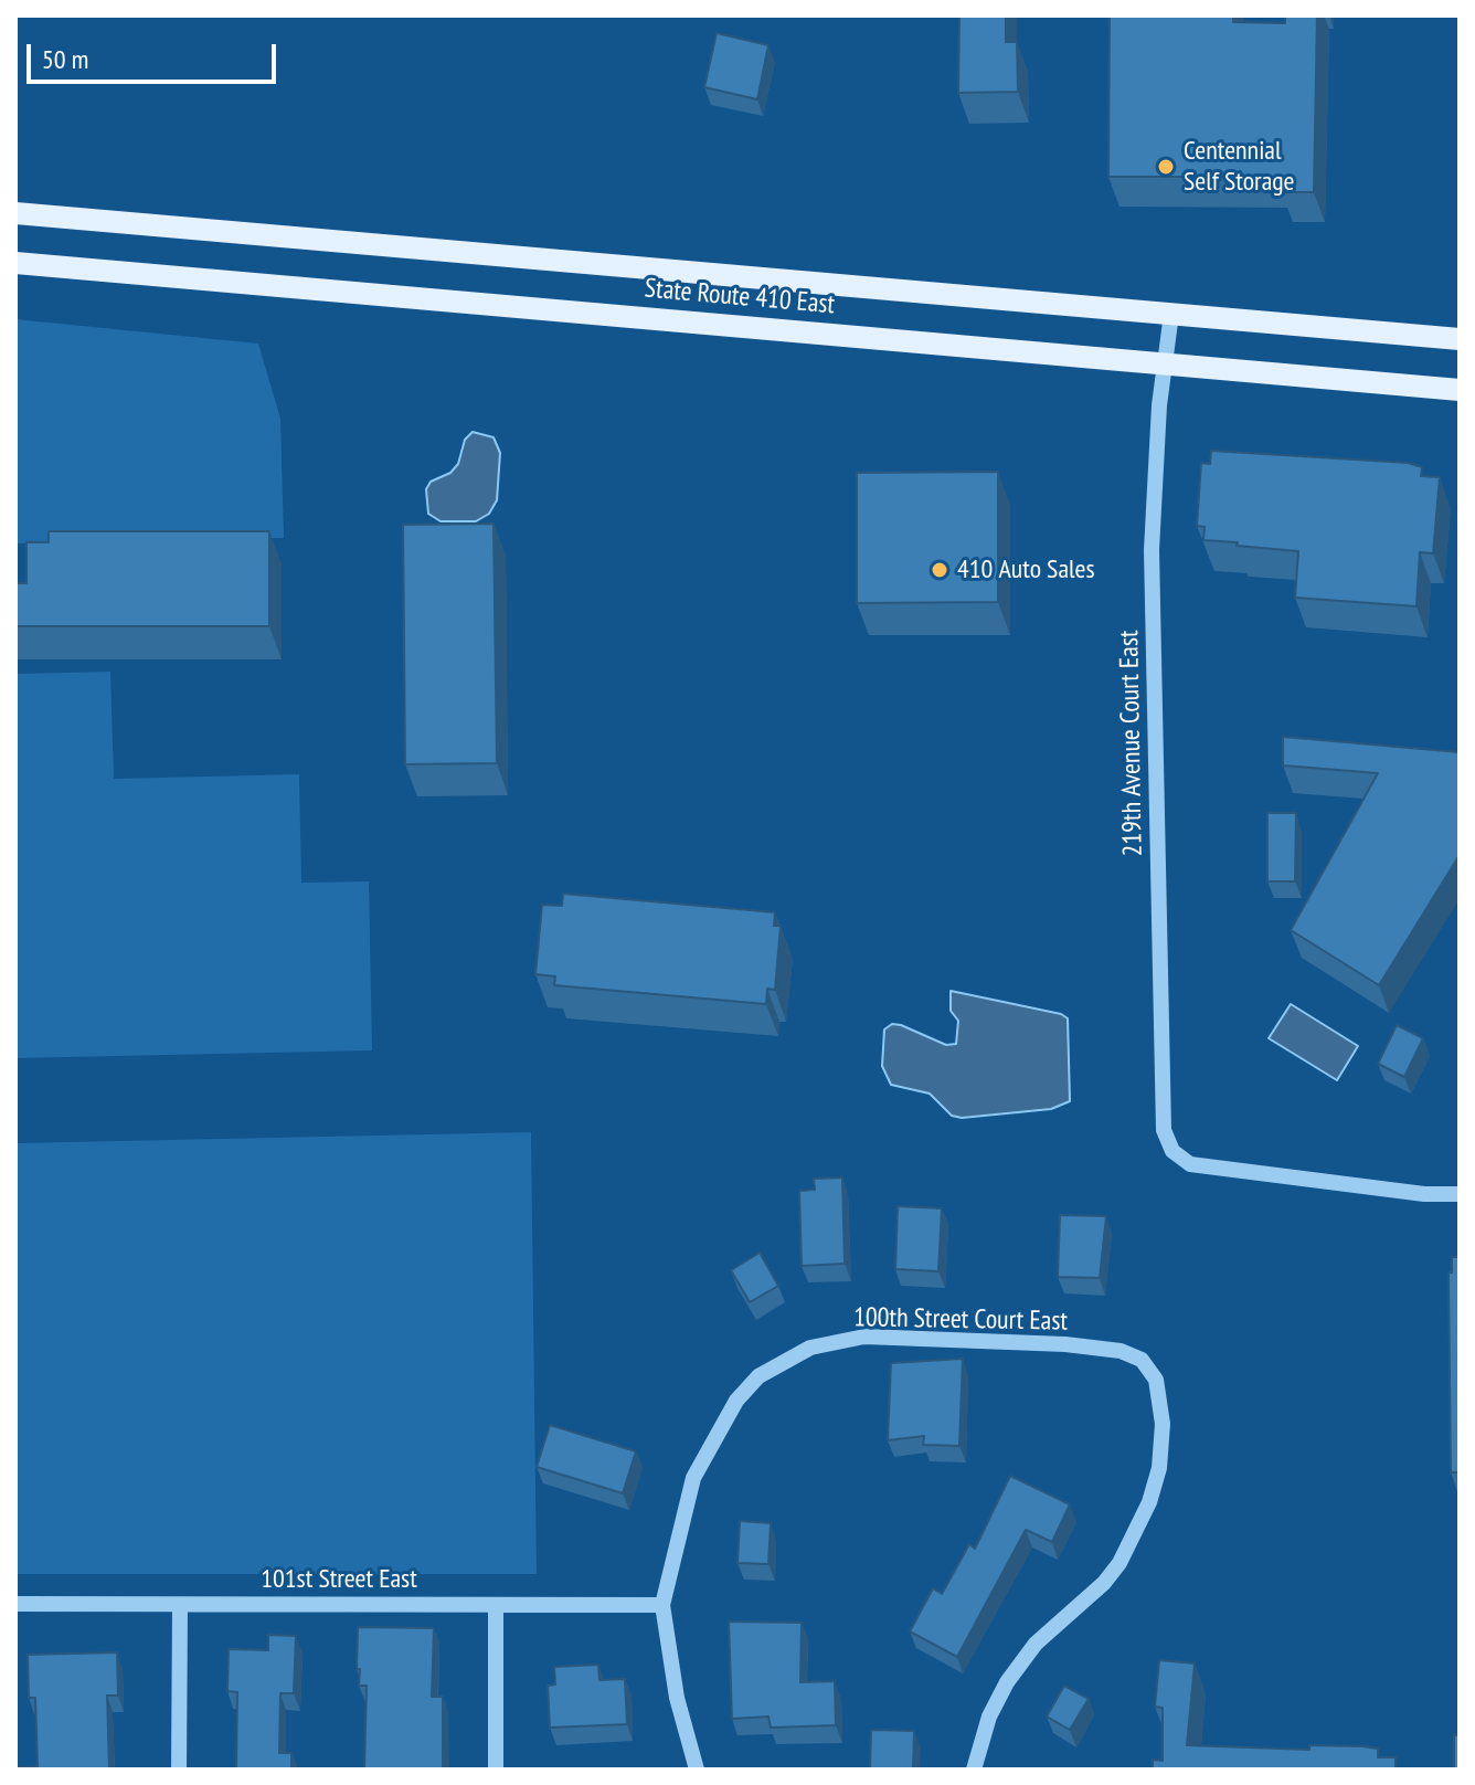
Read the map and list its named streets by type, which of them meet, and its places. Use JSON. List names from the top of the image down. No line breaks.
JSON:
{"streets":{"main road":["State Route 410 East"],"street":["219th Avenue Court East","100th Street Court East","101st Street East"]},"crossings":[["State Route 410 East","219th Avenue Court East"],["100th Street Court East","101st Street East"]],"places":["Centennial Self Storage","410 Auto Sales"],"scale_bar":"50 m"}
